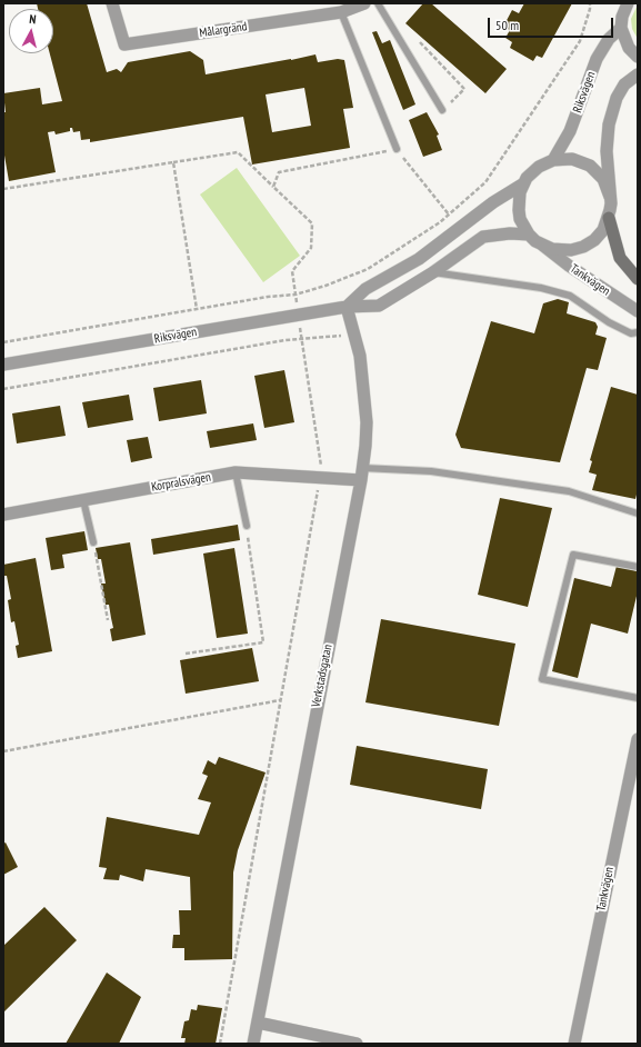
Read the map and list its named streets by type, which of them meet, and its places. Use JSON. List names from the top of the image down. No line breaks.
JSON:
{"streets":{"street":["Målargränd","Riksvägen","Tankvägen","Korpralsvägen","Verkstadsgatan"]},"crossings":[["Riksvägen","Tankvägen"],["Riksvägen","Verkstadsgatan"],["Korpralsvägen","Verkstadsgatan"]],"scale_bar":"50 m","north":"top"}
